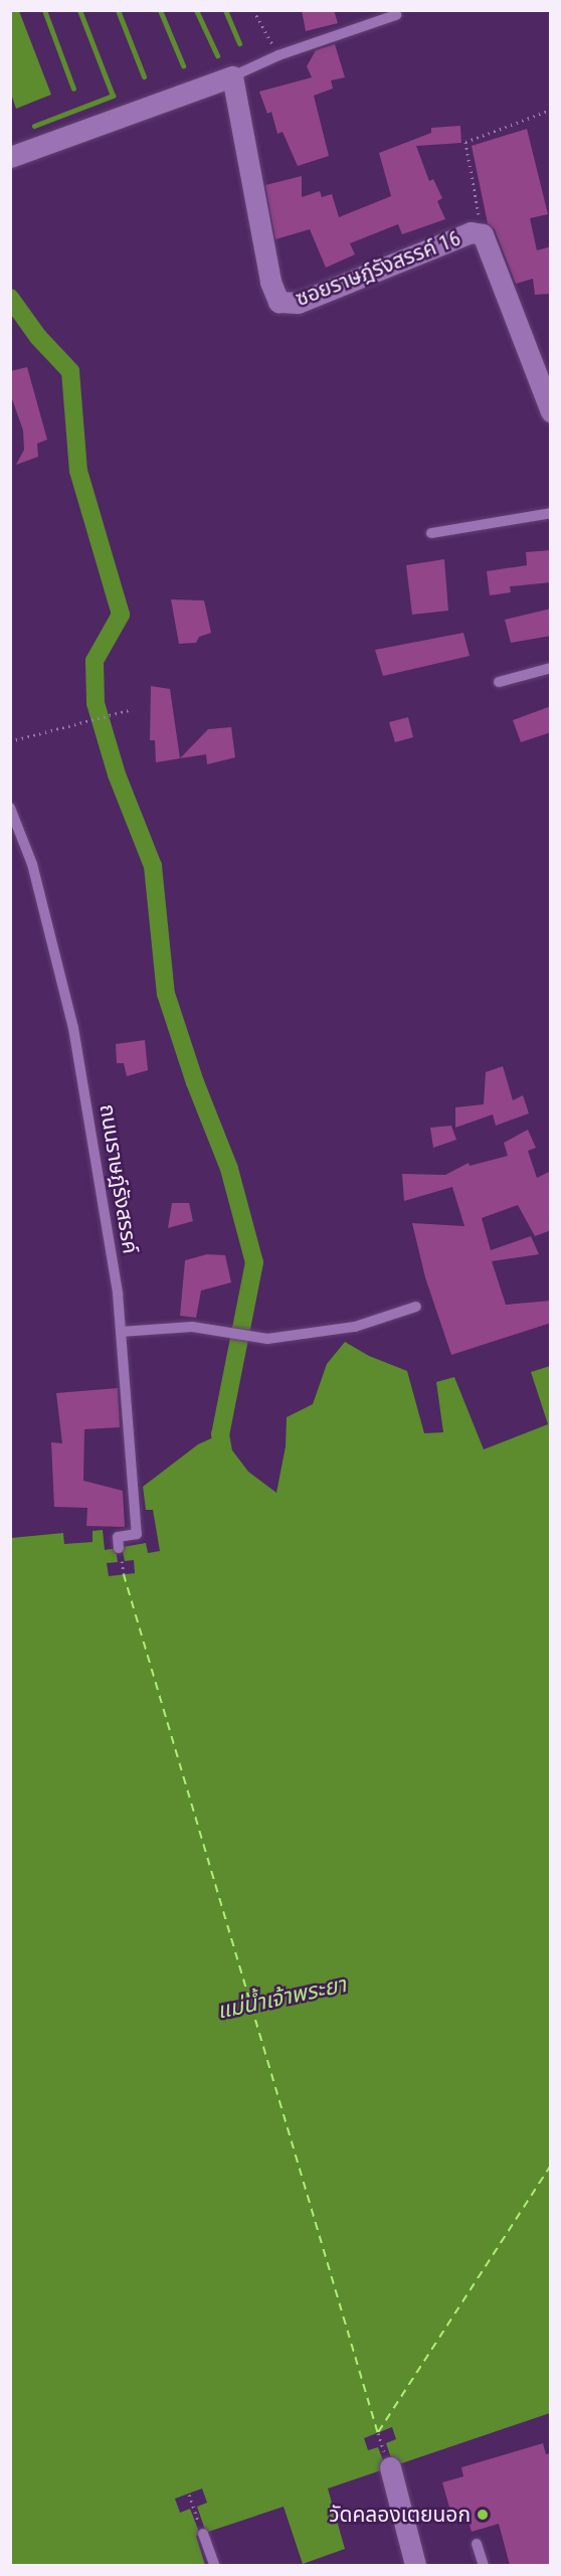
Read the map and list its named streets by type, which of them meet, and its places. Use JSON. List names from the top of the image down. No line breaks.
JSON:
{"streets":{"street":["ซอยราษฎ์รังสรรค์ 16"],"lane":["ถนนราษฎ์รังสรรค์"]},"water":["แม่น้ำเจ้าพระยา"],"places":["วัดคลองเตยนอก"]}
